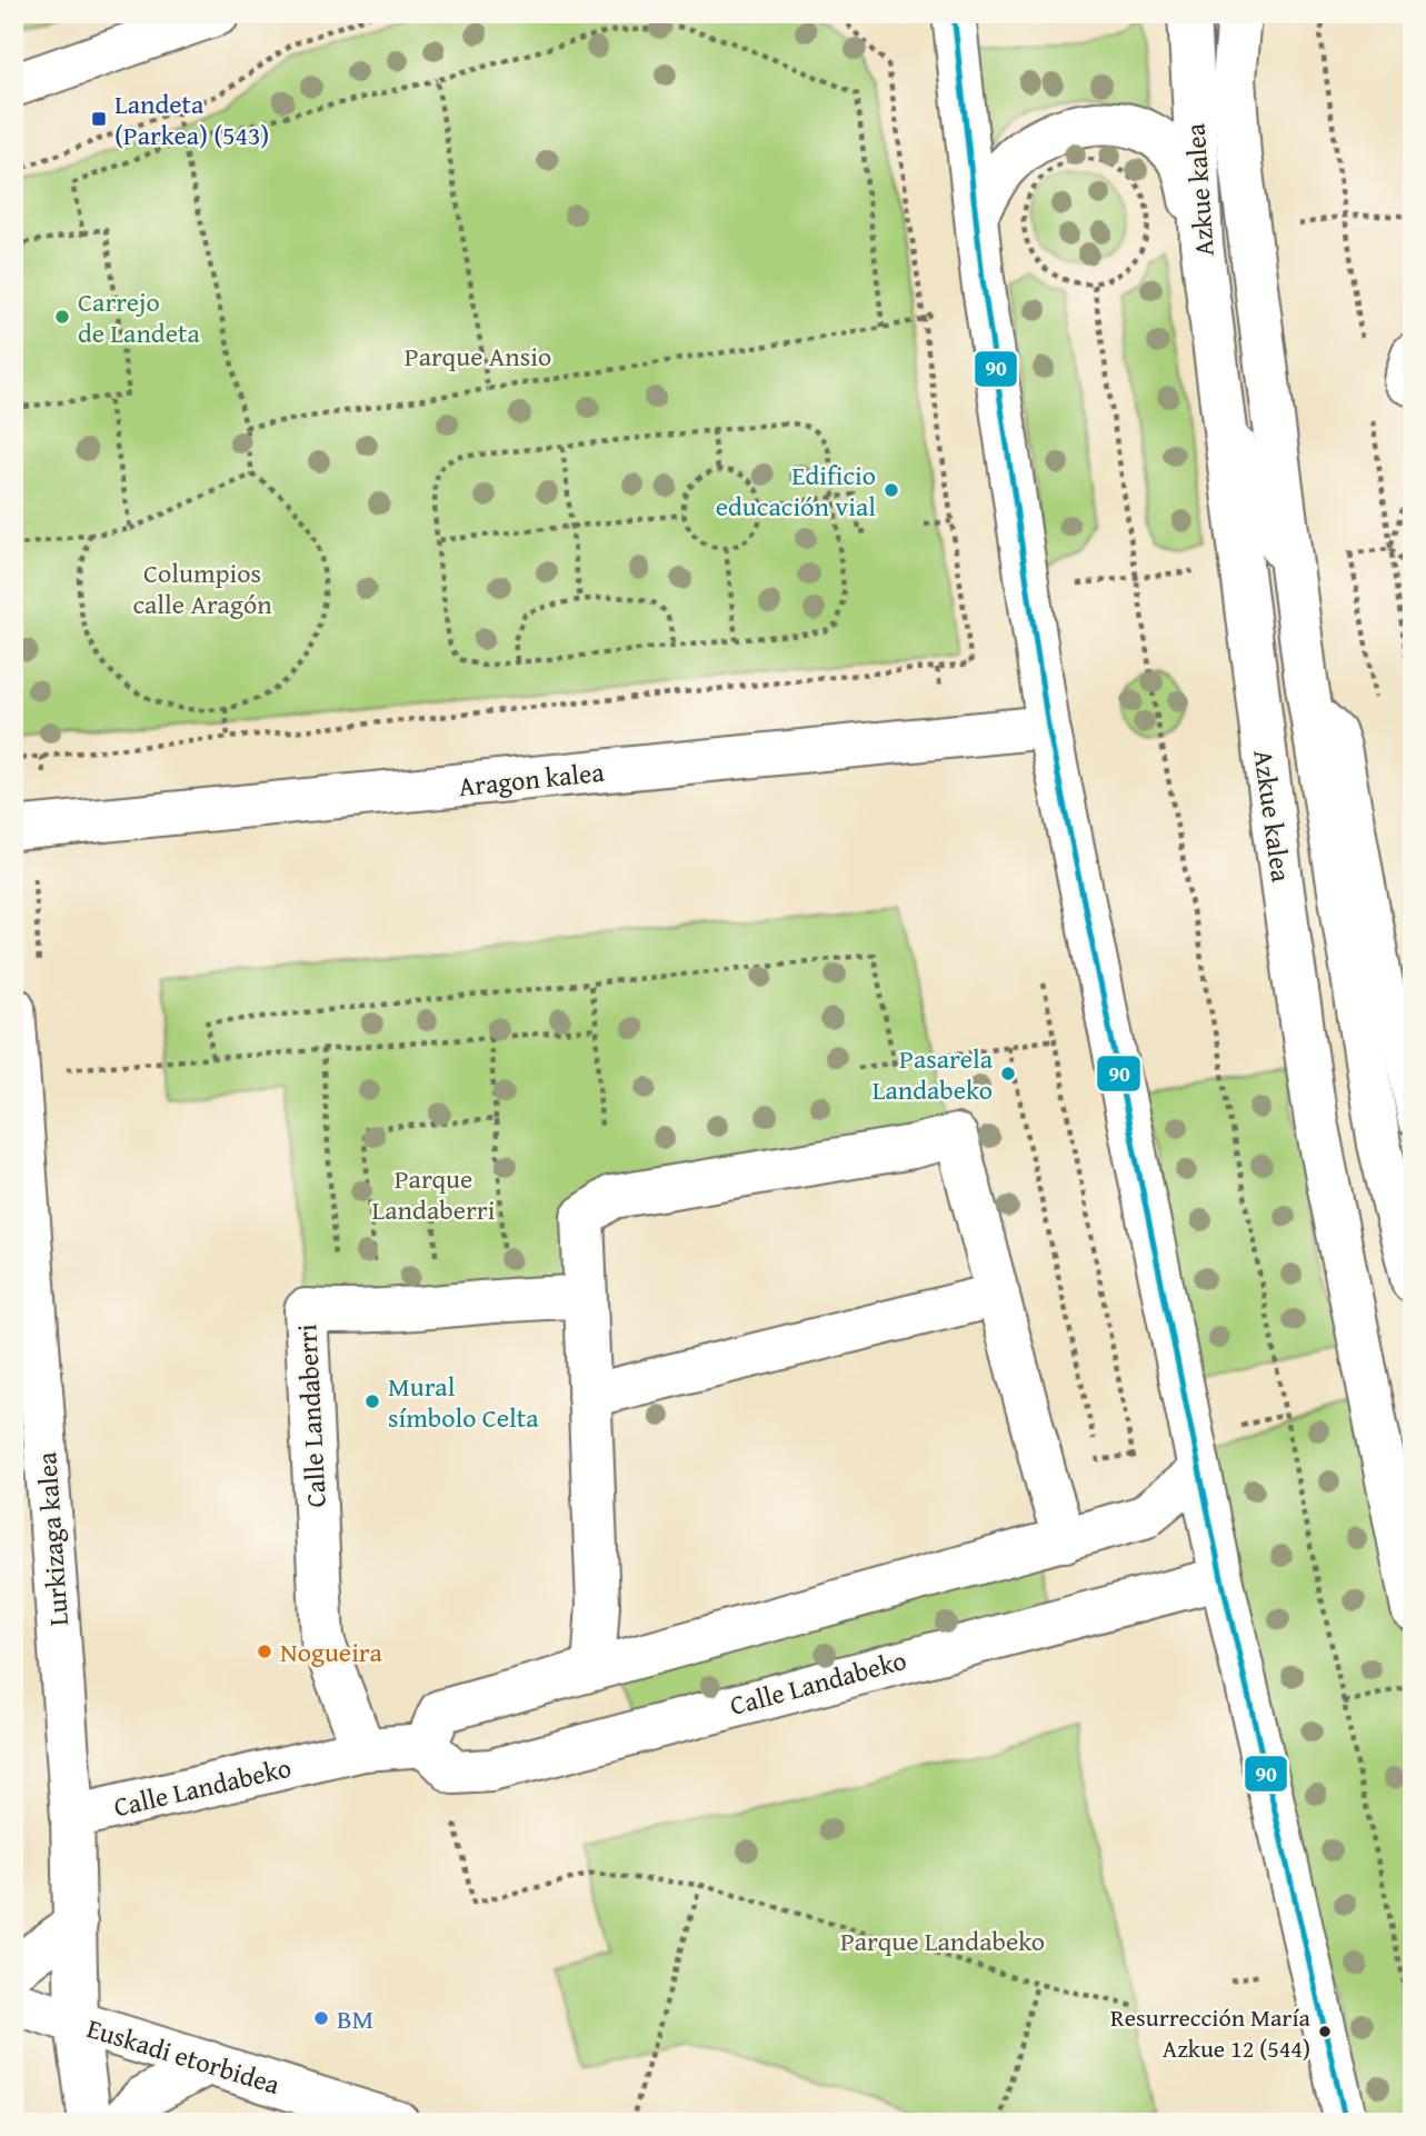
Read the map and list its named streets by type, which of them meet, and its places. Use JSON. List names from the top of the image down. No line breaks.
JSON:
{"streets":{"street":["Azkue kalea","Aragon kalea","Calle Landaberri","Lurkizaga kalea","Calle Landabeko","Euskadi etorbidea"]},"crossings":[["Calle Landaberri","Calle Landabeko"],["Lurkizaga kalea","Calle Landabeko"],["Lurkizaga kalea","Euskadi etorbidea"]],"parks":["Parque Ansio","Columpios calle Aragón","Parque Landaberri","Parque Landabeko"],"places":{"transit":["Landeta (Parkea) (543)"],"other":["Carrejo de Landeta","Edificio educación vial","Pasarela Landabeko","Mural símbolo Celta","Nogueira","BM","Resurrección María Azkue 12 (544)"]},"lines":["transit line 90"]}
